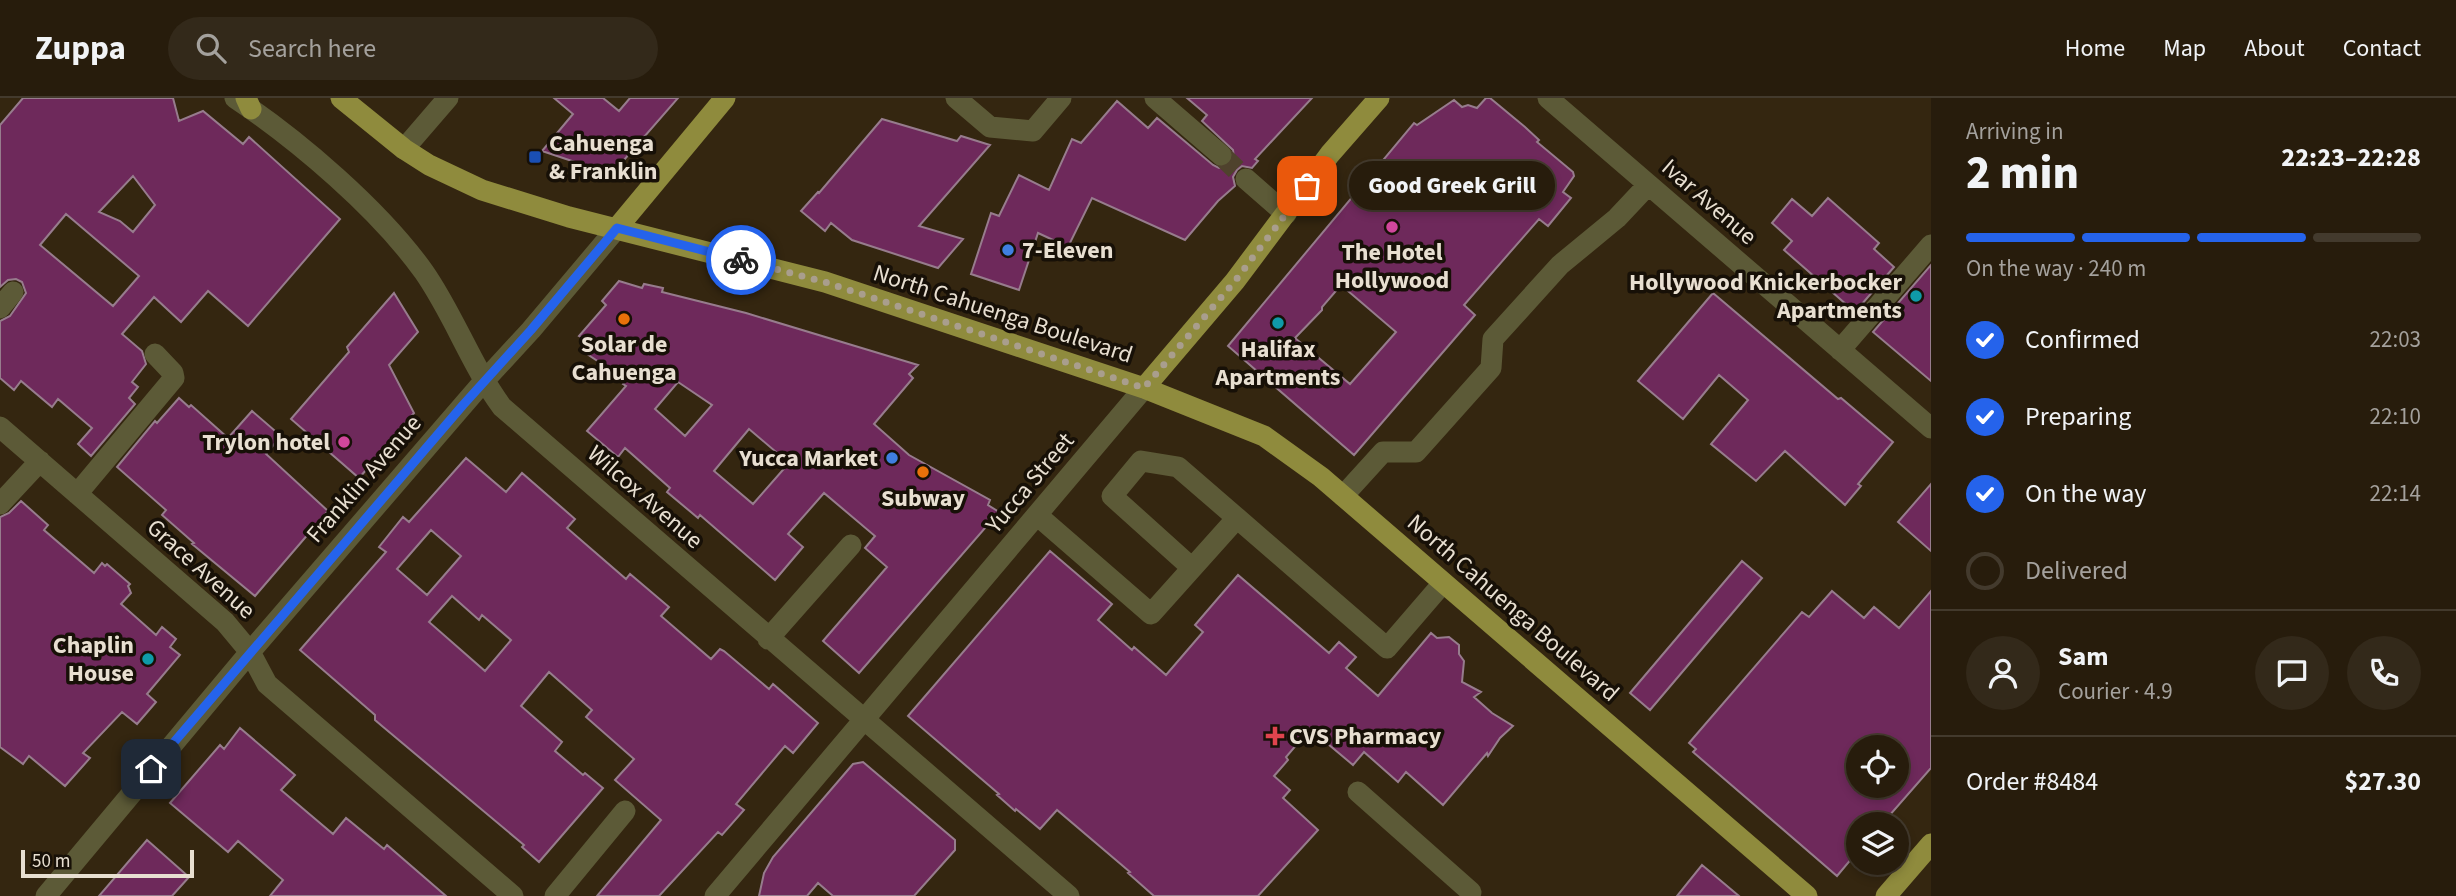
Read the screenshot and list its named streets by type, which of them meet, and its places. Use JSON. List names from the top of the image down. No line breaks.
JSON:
{"streets":{"main road":["North Cahuenga Boulevard","Franklin Avenue","Yucca Street"],"street":["Ivar Avenue","Wilcox Avenue","Grace Avenue"]},"crossings":[["North Cahuenga Boulevard","Franklin Avenue"],["North Cahuenga Boulevard","Yucca Street"],["Franklin Avenue","Wilcox Avenue"],["Franklin Avenue","Grace Avenue"],["Yucca Street","Wilcox Avenue"]],"places":{"transit":["Cahuenga & Franklin"],"other":["Good Greek Grill","The Hotel Hollywood","7-Eleven","Hollywood Knickerbocker Apartments","Solar de Cahuenga","Halifax Apartments","Trylon hotel","Yucca Market","Subway","Chaplin House"],"health":["CVS Pharmacy"]},"scale_bar":"50 m","page":{"header":"Zuppa","search":"Search here","nav":["Home","Map","About","Contact"],"heading":["2 min","Arriving in","22:23–22:28"],"panel":["Sam","Courier · 4.9","Order #8484","$27.30"],"bubble":"Good Greek Grill","bar":"On the way · 240 m","list":[["Confirmed","22:03"],["Preparing","22:10"],["On the way","22:14"],"Delivered"],"scale":"50 m"}}
